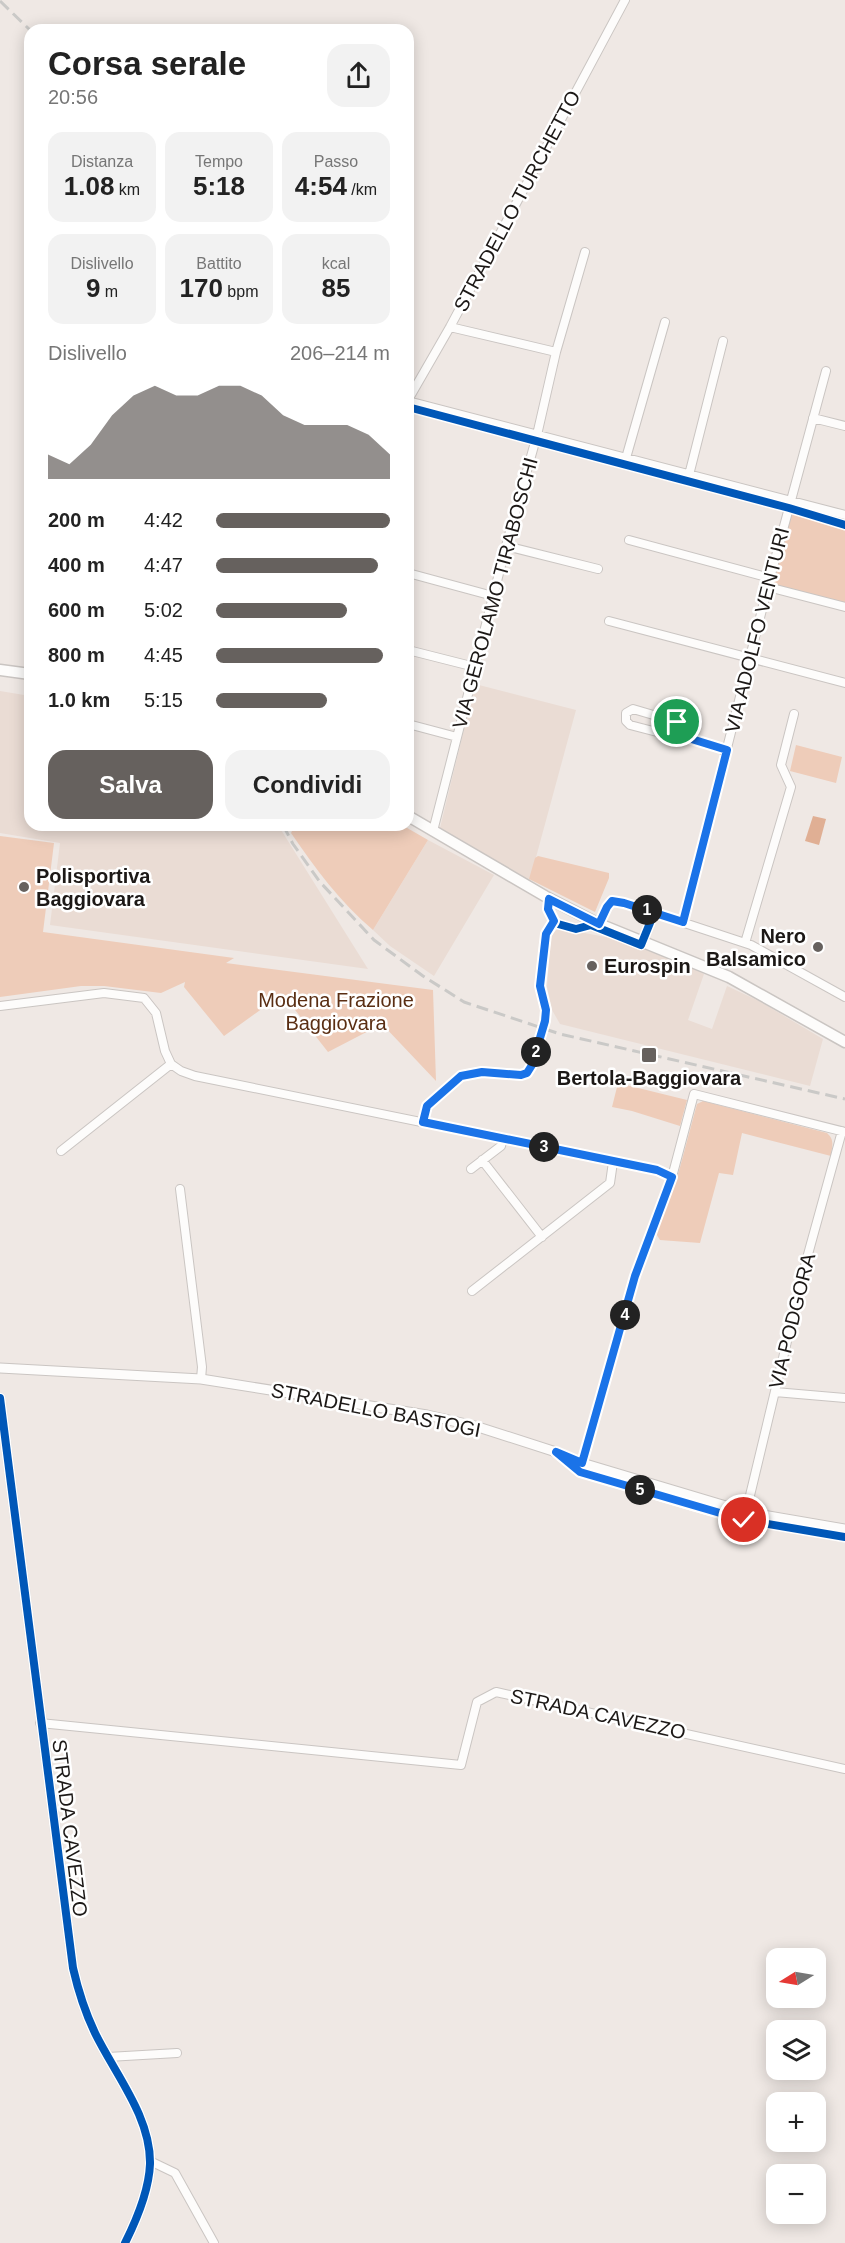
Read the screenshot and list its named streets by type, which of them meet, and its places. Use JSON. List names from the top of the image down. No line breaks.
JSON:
{"streets":{"street":["STRADELLO TURCHETTO","VIA GEROLAMO TIRABOSCHI","VIA ADOLFO VENTURI","VIA PODGORA","STRADELLO BASTOGI","STRADA CAVEZZO"]},"crossings":[["VIA PODGORA","STRADELLO BASTOGI"]],"parks":["Modena Frazione Baggiovara"],"places":{"other":["Polisportiva Baggiovara","Nero Balsamico","Eurospin"],"transit":["Bertola-Baggiovara"]},"north":"left","page":{"heading":["Corsa serale","20:56"],"stats":[["Distanza","1.08 km"],["Tempo","5:18"],["Passo","4:54 /km"],["Dislivello","9 m"],["Battito","170 bpm"],["kcal","85"]],"chart":["Dislivello","206–214 m"],"list":[{"name":"200 m","note":"4:42"},{"name":"400 m","note":"4:47"},{"name":"600 m","note":"5:02"},{"name":"800 m","note":"4:45"},{"name":"1.0 km","note":"5:15"}],"buttons":["Salva","Condividi"],"pins":["1","2","3","4","5"],"map_buttons":["+","−"]}}
